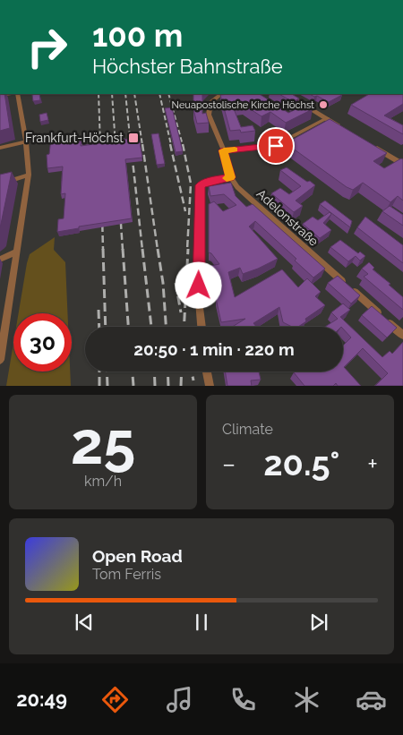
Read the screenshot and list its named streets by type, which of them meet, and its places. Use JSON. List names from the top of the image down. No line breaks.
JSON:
{"streets":{"street":["Adelonstraße"]},"places":{"other":["Neuapostolische Kirche Höchst"],"transit":["Frankfurt-Höchst"]},"page":{"turn":["100 m","Höchster Bahnstraße"],"limit":"30","trip":"20:50 · 1 min · 220 m","tile":[["25","km/h"],"Climate"],"heat":["−","20.5°","+"],"song":["Open Road","Tom Ferris"],"tabs":"20:49"}}
